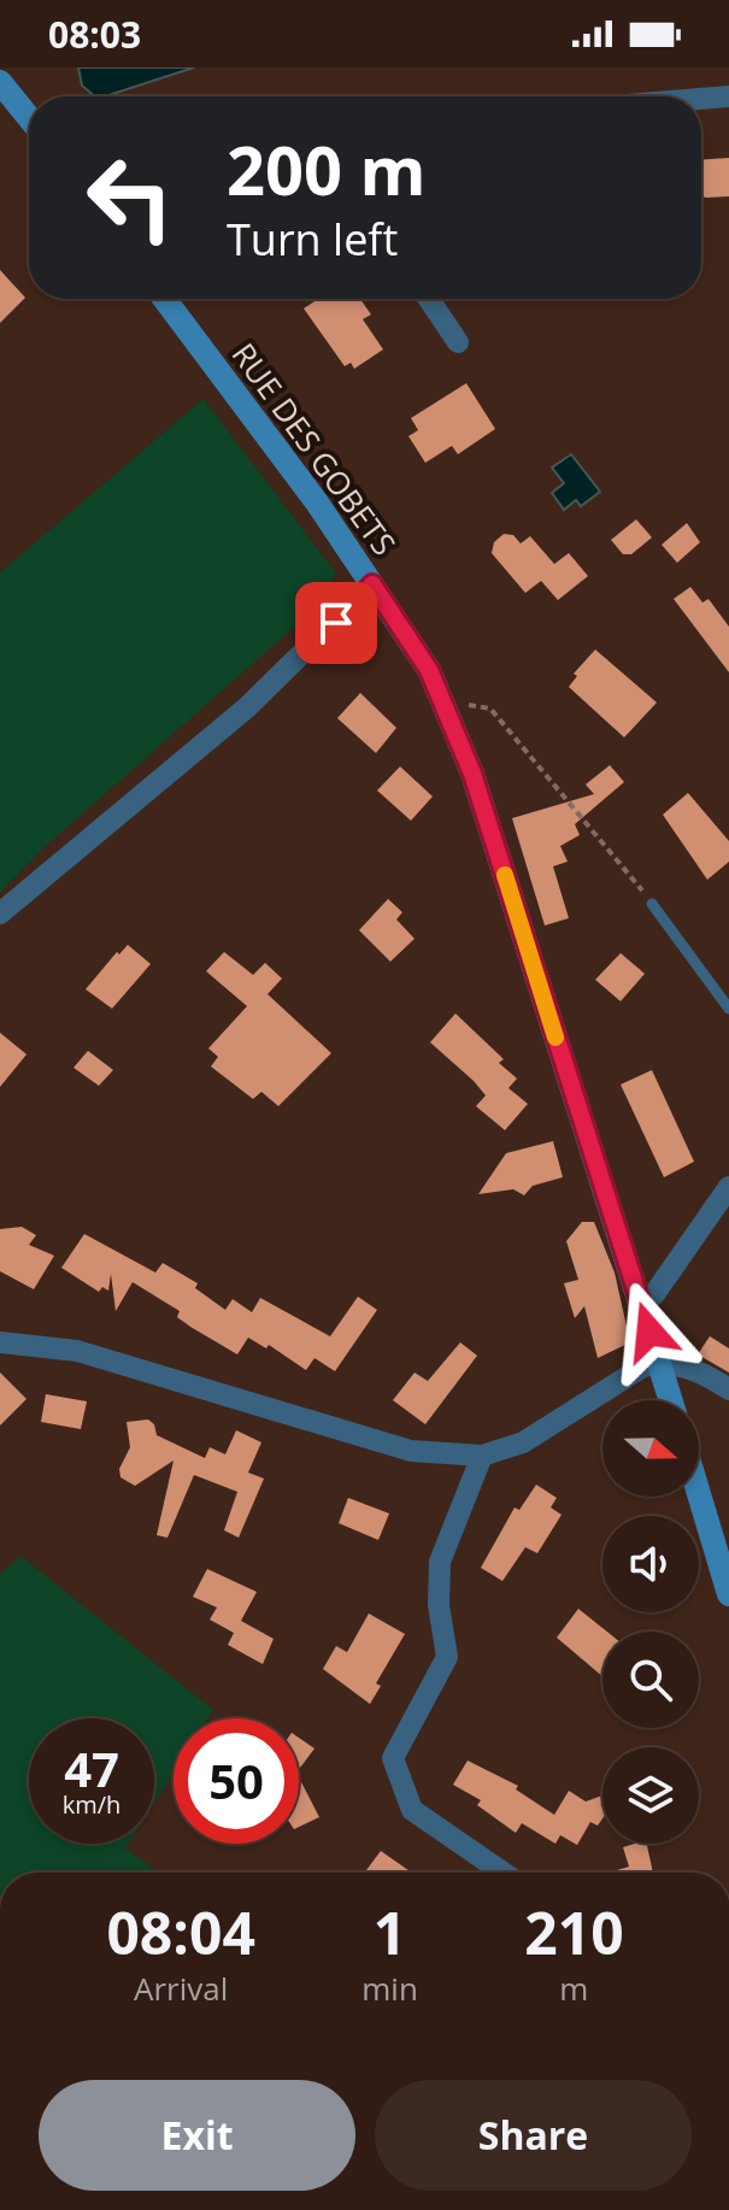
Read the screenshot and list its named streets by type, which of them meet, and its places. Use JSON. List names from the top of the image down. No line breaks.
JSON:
{"streets":{"main road":["RUE DES GOBETS"]},"north":"right","page":{"status":"08:03","turn":["200 m","Turn left"],"speed":"47 km/h","limit":"50","eta":["08:04","Arrival","1","min","210","m"],"buttons":["Exit","Share"]}}
